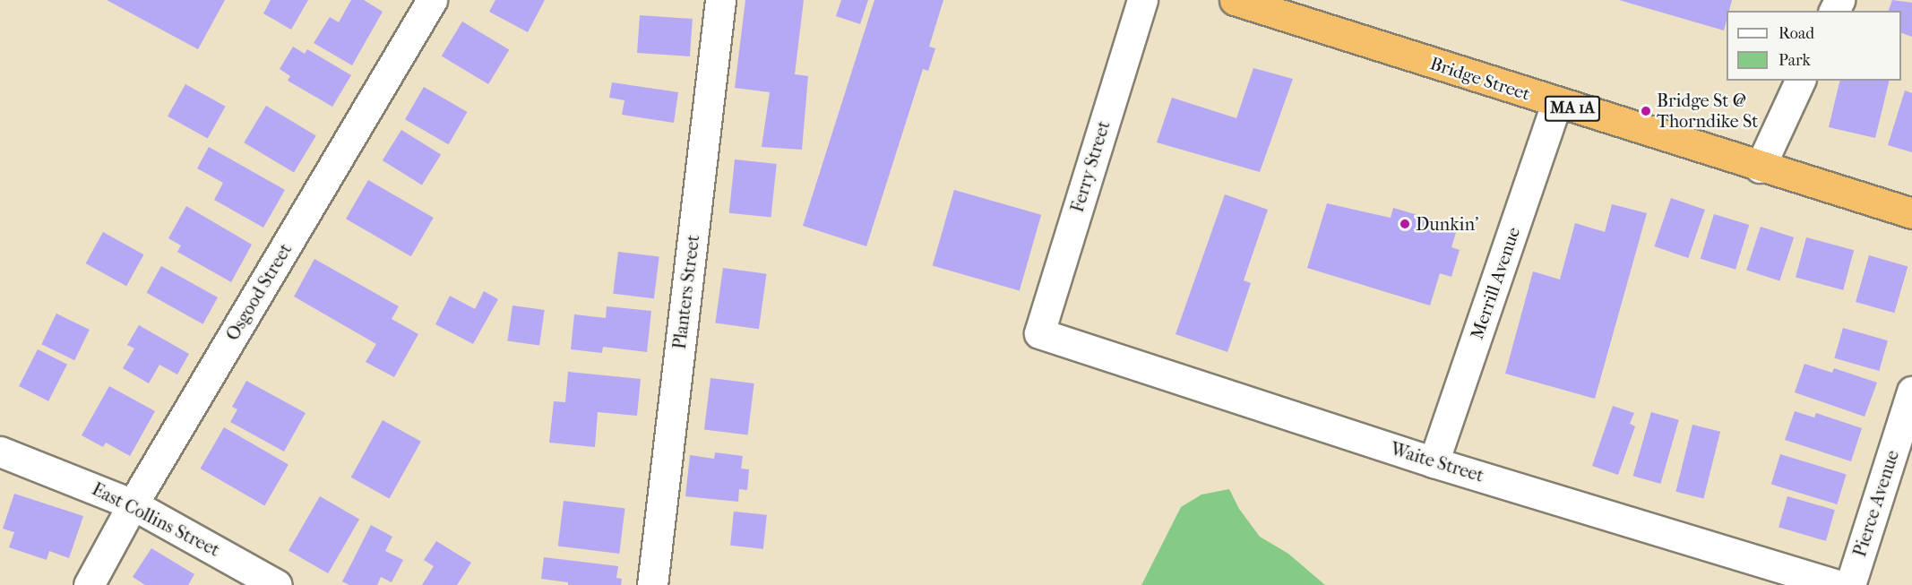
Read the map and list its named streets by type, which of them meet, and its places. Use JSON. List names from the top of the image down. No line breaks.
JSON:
{"streets":{"highway":["Bridge Street","MA 1A"],"street":["Ferry Street","Merrill Avenue","Osgood Street","Planters Street","Waite Street","Pierce Avenue","East Collins Street"]},"crossings":[["Bridge Street","Merrill Avenue"],["Ferry Street","Waite Street"],["Merrill Avenue","Waite Street"],["Osgood Street","East Collins Street"]],"places":["Bridge St @ Thorndike St","Dunkin'"],"legend":["Road","Park"]}
